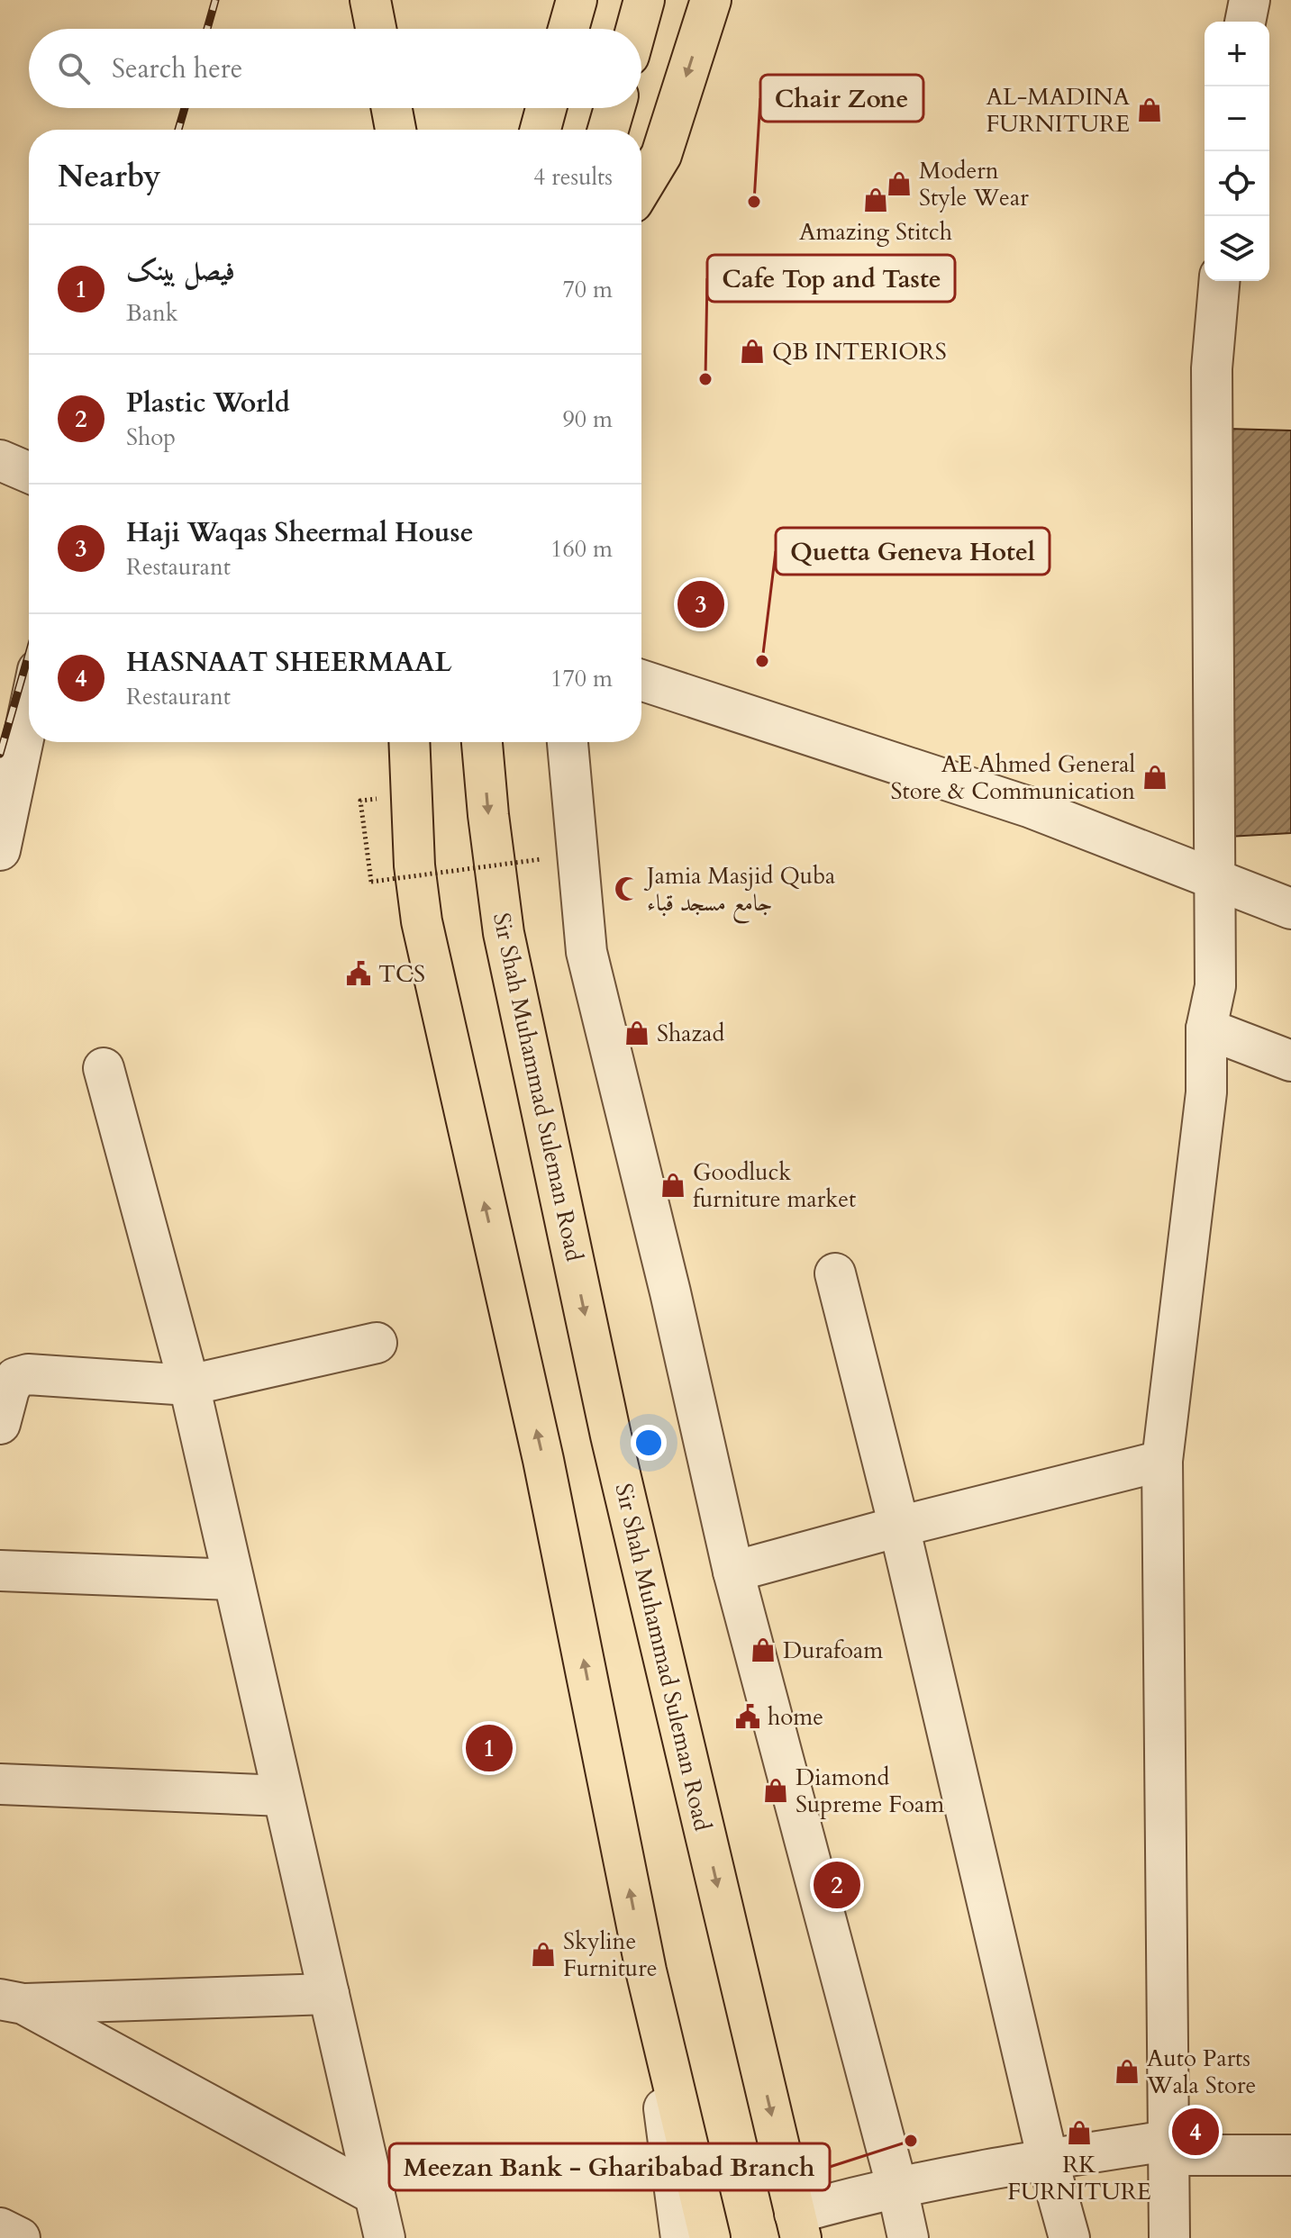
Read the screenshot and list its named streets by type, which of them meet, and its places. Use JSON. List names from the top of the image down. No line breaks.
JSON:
{"streets":{"highway":["Sir Shah Muhammad Suleman Road"]},"places":{"shop":["AL-MADINA FURNITURE","Modern Style Wear","Amazing Stitch","QB INTERIORS","AE Ahmed General Store & Communication","Shazad","Goodluck furniture market","Durafoam","Diamond Supreme Foam","Skyline Furniture","Auto Parts Wala Store","RK FURNITURE"],"other":["Chair Zone","Cafe Top and Taste","Quetta Geneva Hotel","Meezan Bank - Gharibabad Branch"],"mosque":["Jamia Masjid Quba جامع مسجد قباء"],"public building":["TCS","home"]},"page":{"map_buttons":["+","−"],"search":"Search here","heading":["Nearby","4 results"],"list":[{"mark":"1","name":"فیصل بینک","note":"Bank","value":"70 m"},{"mark":"2","name":"Plastic World","note":"Shop","value":"90 m"},{"mark":"3","name":"Haji Waqas Sheermal House","note":"Restaurant","value":"160 m"},{"mark":"4","name":"HASNAAT SHEERMAAL","note":"Restaurant","value":"170 m"}],"pins":["3","1","2","4"]}}
